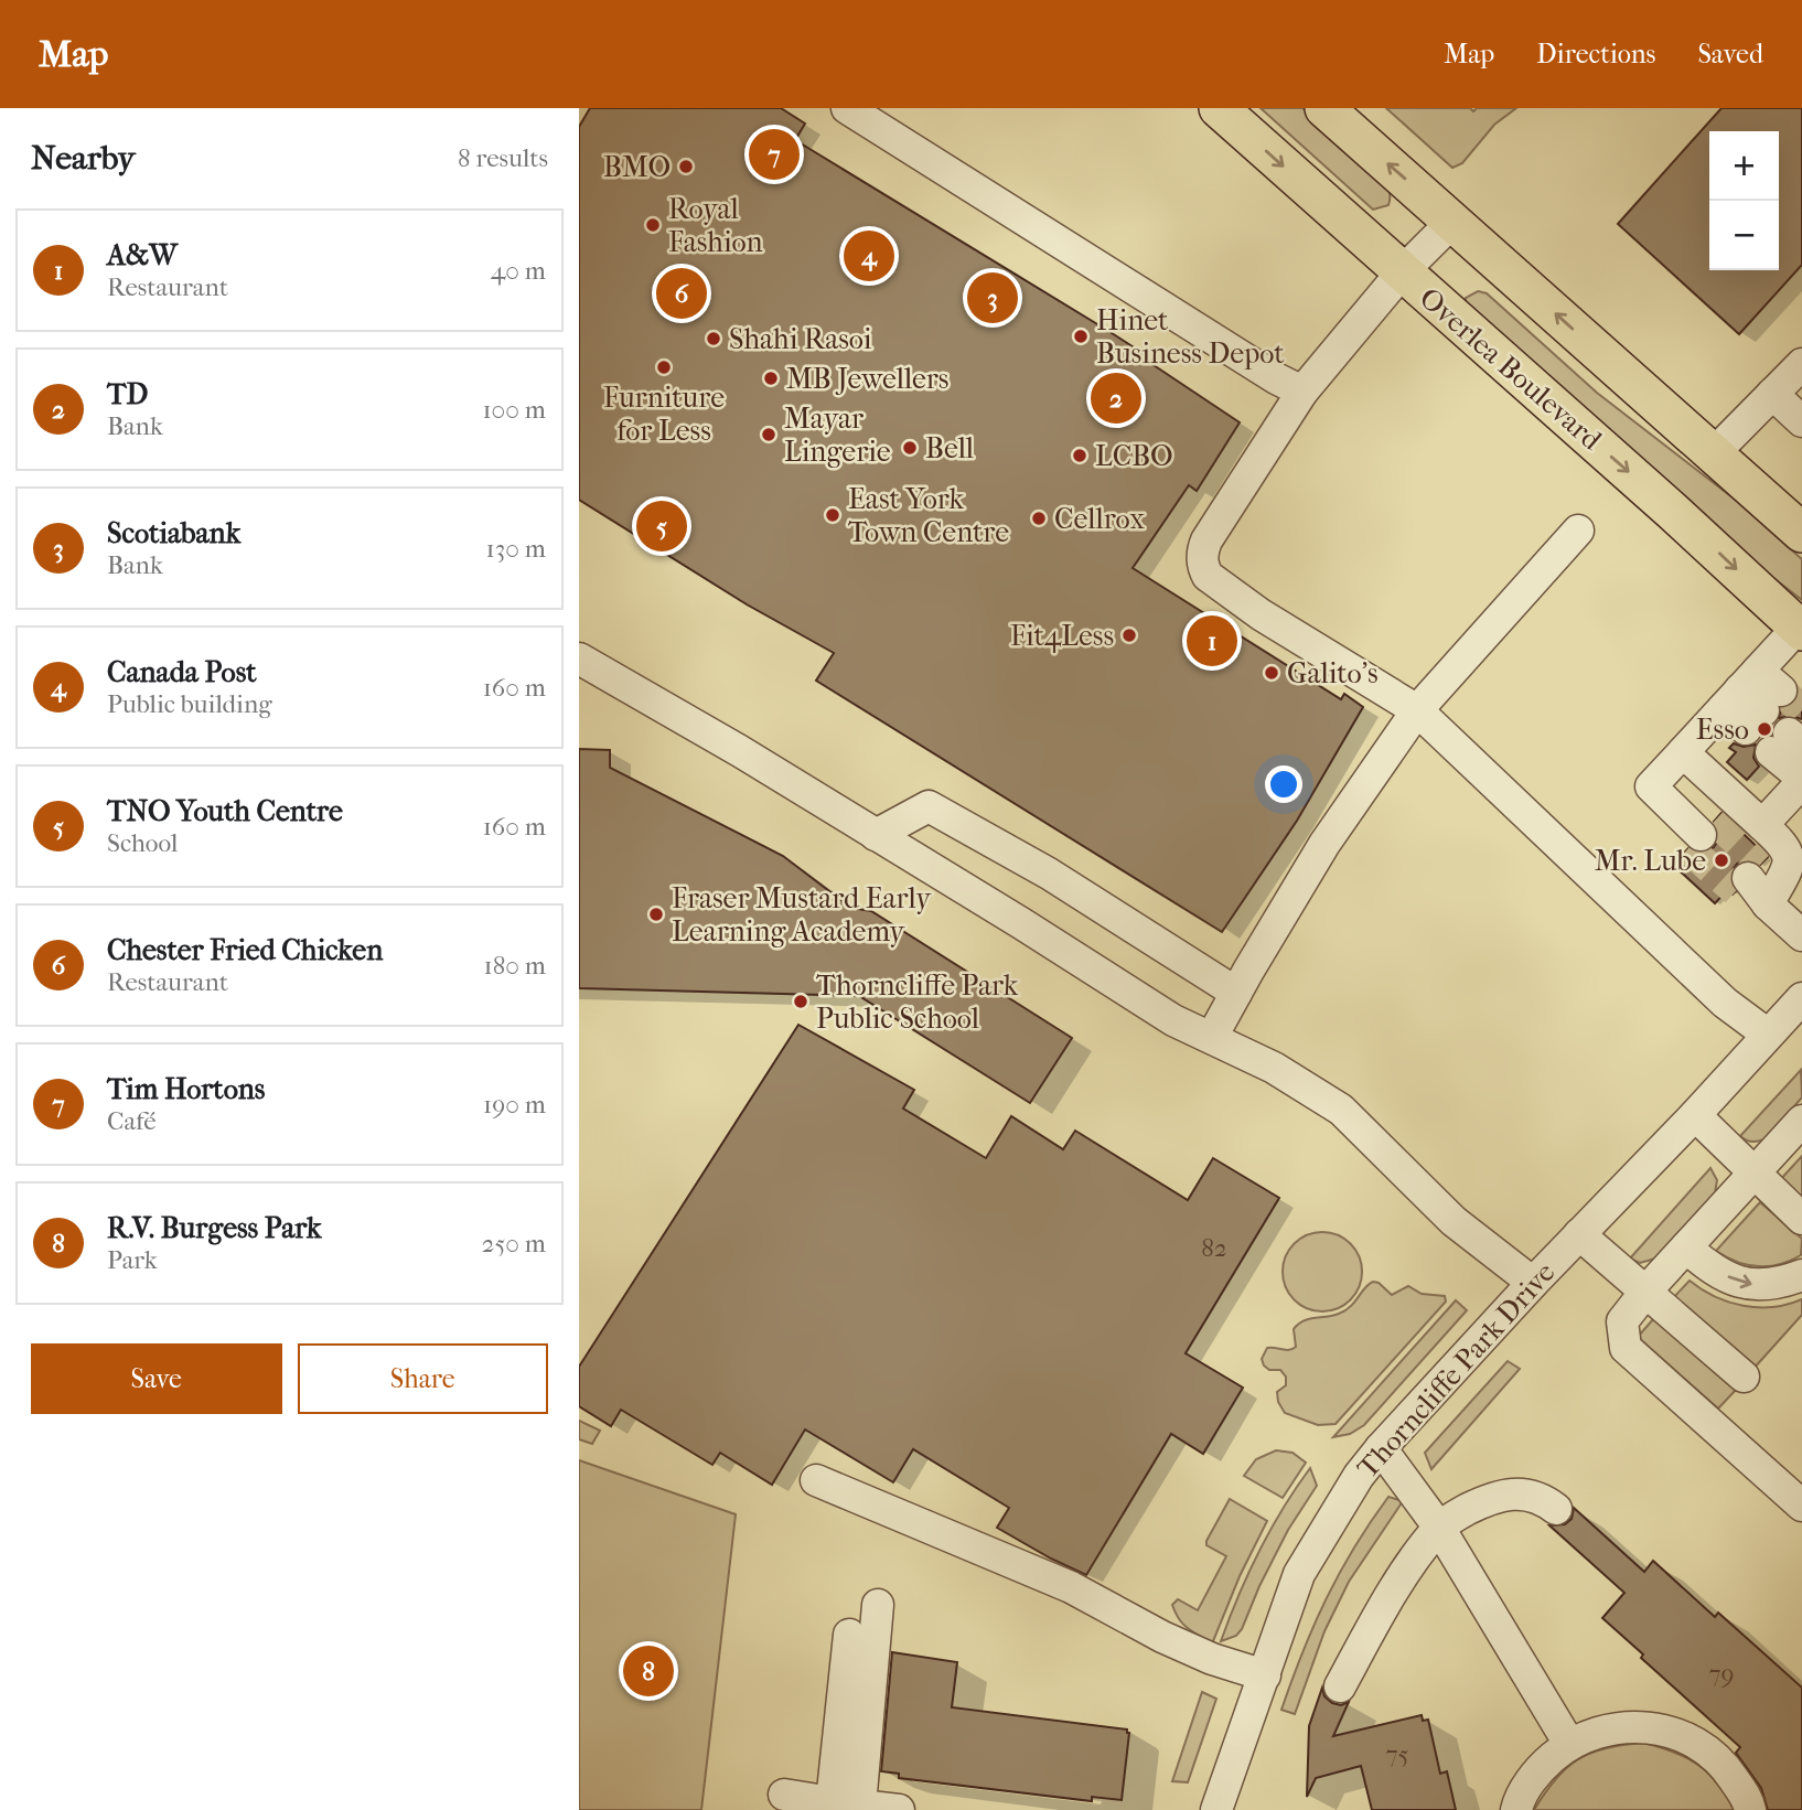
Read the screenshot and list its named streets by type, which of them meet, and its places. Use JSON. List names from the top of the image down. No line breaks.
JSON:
{"streets":{"main road":["Overlea Boulevard"],"street":["Thorncliffe Park Drive"]},"places":["BMO","Royal Fashion","Hinet Business Depot","Shahi Rasoi","Furniture for Less","MB Jewellers","Mayar Lingerie","Bell","LCBO","East York Town Centre","Cellrox","Fit4Less","Galito's","Esso","Mr. Lube","Fraser Mustard Early Learning Academy","Thorncliffe Park Public School"],"house_numbers":["82","79","75"],"page":{"header":"Map","nav":["Map","Directions","Saved"],"heading":["Nearby","8 results"],"pins":["7","4","6","3","2","5","1","8"],"map_buttons":["+","−"],"list":[{"mark":"1","name":"A&W","note":"Restaurant","value":"40 m"},{"mark":"2","name":"TD","note":"Bank","value":"100 m"},{"mark":"3","name":"Scotiabank","note":"Bank","value":"130 m"},{"mark":"4","name":"Canada Post","note":"Public building","value":"160 m"},{"mark":"5","name":"TNO Youth Centre","note":"School","value":"160 m"},{"mark":"6","name":"Chester Fried Chicken","note":"Restaurant","value":"180 m"},{"mark":"7","name":"Tim Hortons","note":"Café","value":"190 m"},{"mark":"8","name":"R.V. Burgess Park","note":"Park","value":"250 m"}],"buttons":["Save","Share"]}}
